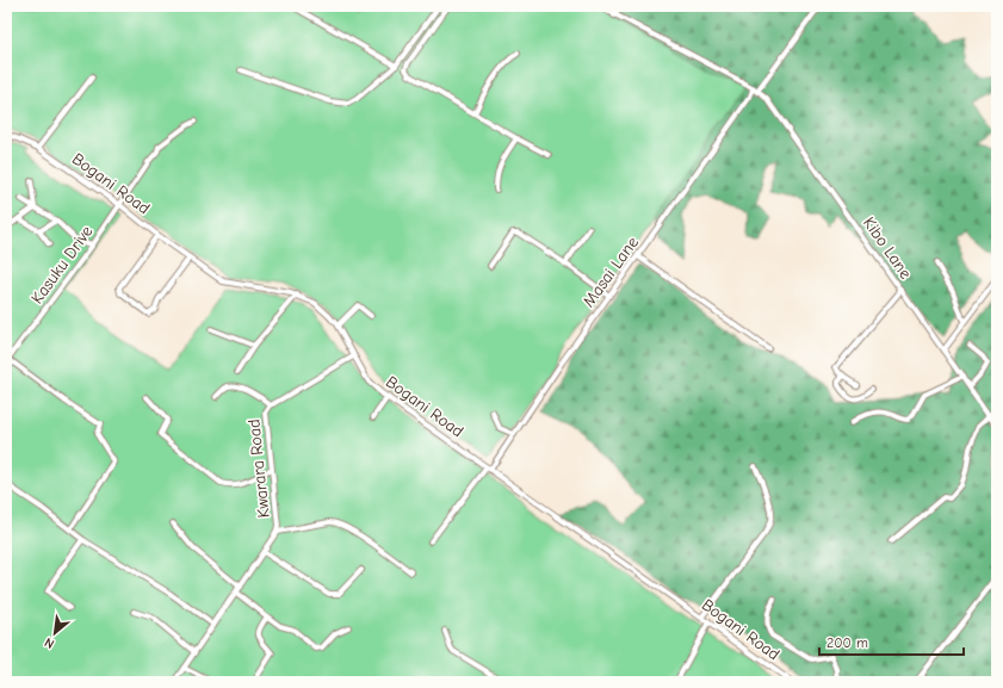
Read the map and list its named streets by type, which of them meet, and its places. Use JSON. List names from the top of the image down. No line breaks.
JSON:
{"streets":{"street":["Bogani Road","Kibo Lane","Kasuku Drive","Masai Lane","Kwarara Road"]},"crossings":[["Bogani Road","Kasuku Drive"],["Bogani Road","Masai Lane"],["Bogani Road","Kwarara Road"],["Kibo Lane","Masai Lane"]],"scale_bar":"200 m","north":"bottom left"}
